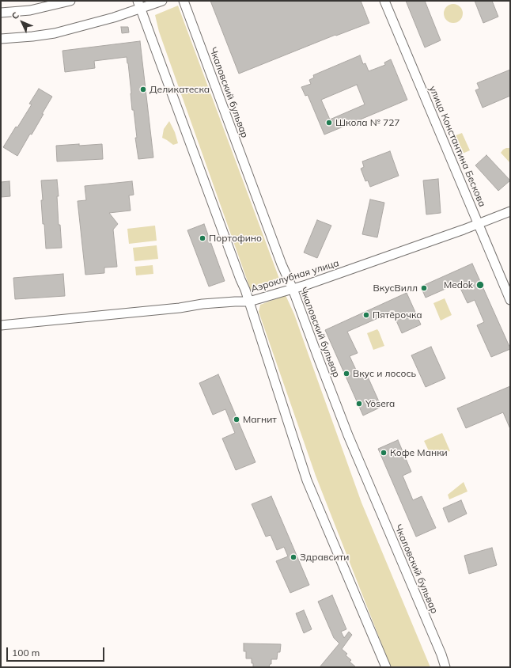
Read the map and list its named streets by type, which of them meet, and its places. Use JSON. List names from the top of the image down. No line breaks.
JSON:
{"streets":{"street":["Чкаловский бульвар","улица Константина Бескова","Аэроклубная улица"]},"crossings":[["Чкаловский бульвар","Аэроклубная улица"],["улица Константина Бескова","Аэроклубная улица"]],"places":["Деликатеска","Школа № 727","Портофино","Medok","ВкусВилл","Пятёрочка","Вкус и лосось","Yōsera","Магнит","Кофе Манки","Здравсити"],"scale_bar":"100 m","north":"top left"}
